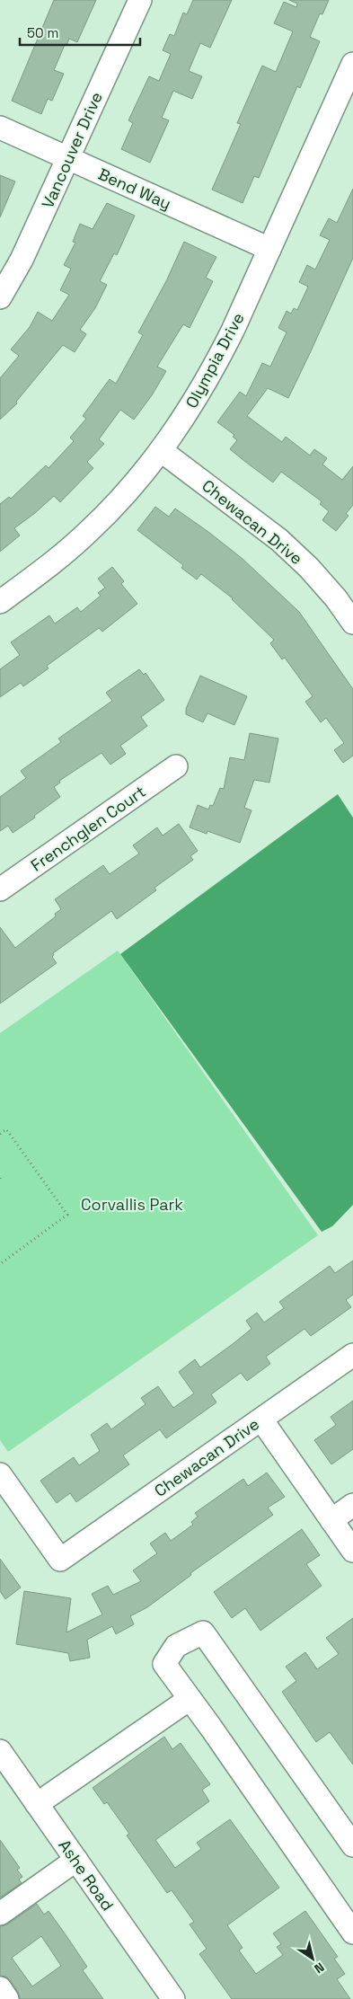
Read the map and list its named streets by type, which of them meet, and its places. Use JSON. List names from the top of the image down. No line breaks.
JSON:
{"streets":{"street":["Vancouver Drive","Bend Way","Olympia Drive","Chewacan Drive","Frenchglen Court","Ashe Road"]},"crossings":[["Vancouver Drive","Bend Way"],["Bend Way","Olympia Drive"],["Olympia Drive","Chewacan Drive"]],"parks":["Corvallis Park"],"scale_bar":"50 m","north":"bottom right"}
